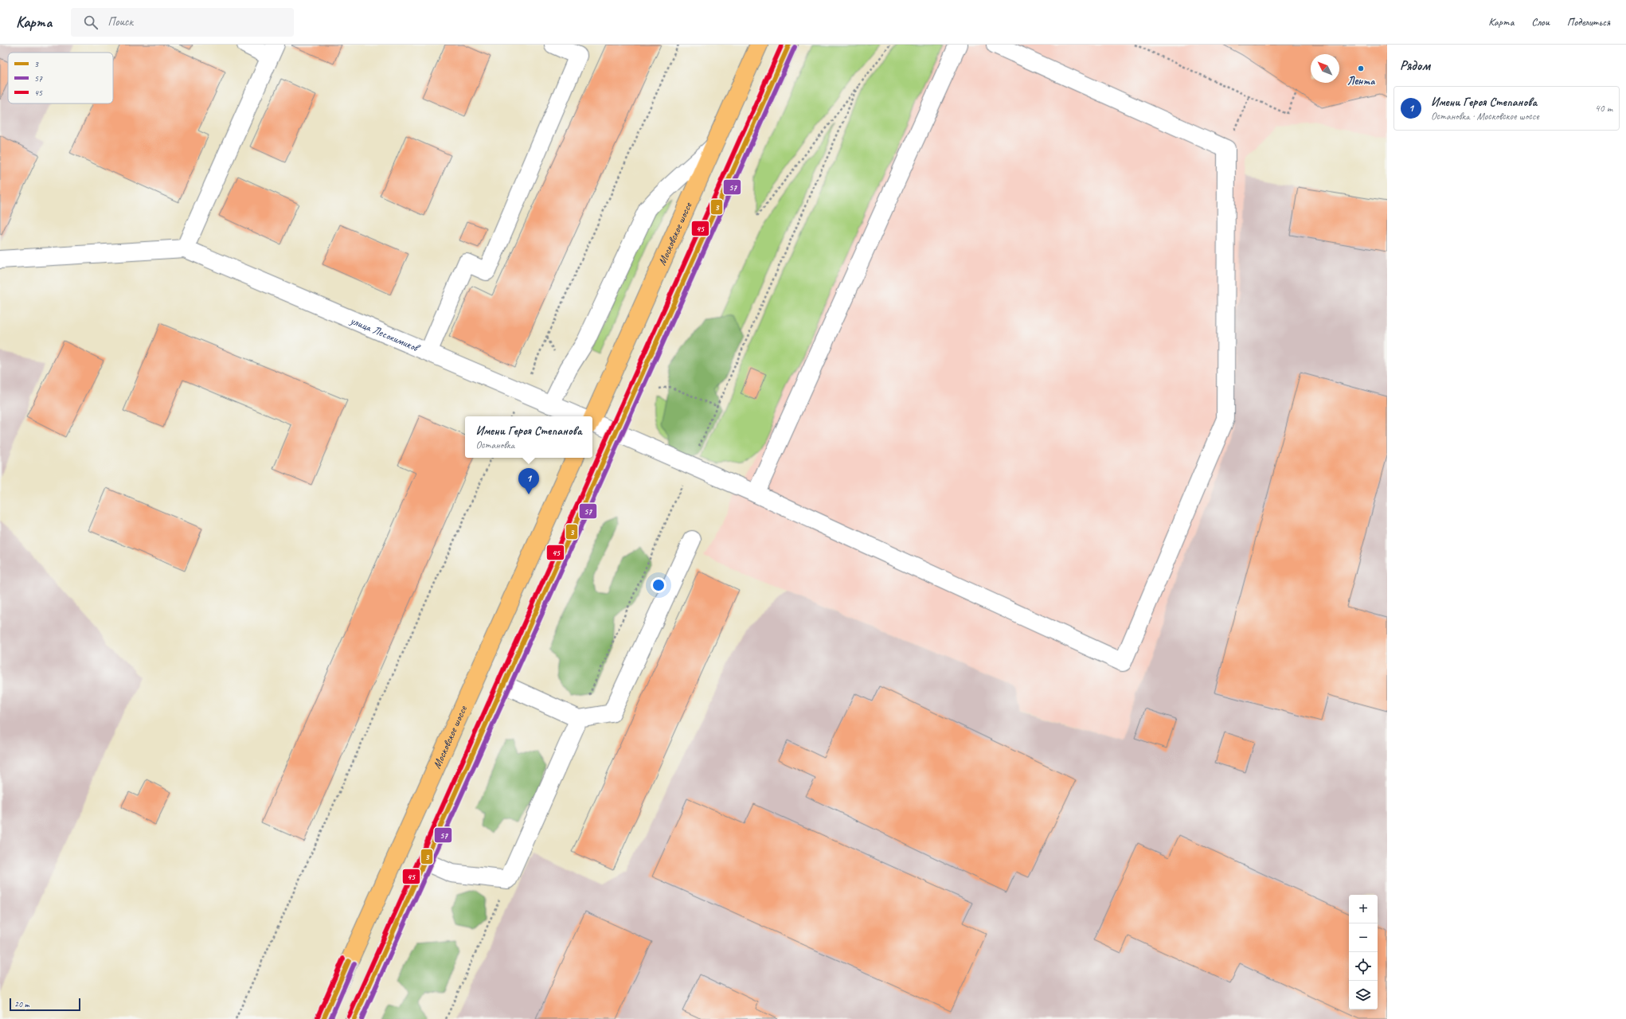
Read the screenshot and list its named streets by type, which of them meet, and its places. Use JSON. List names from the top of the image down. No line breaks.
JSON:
{"streets":{"main road":["Московское шоссе"],"street":["улица Лесохимиков"]},"places":["Лента"],"lines":["transit line 3","transit line 45","transit line 57"],"legend":["3","57","45"],"scale_bar":"20 m","north":"top left","page":{"header":"Карта","search":"Поиск","nav":["Карта","Слои","Поделиться"],"heading":"Рядом","list":[{"mark":"1","name":"Имени Героя Степанова","note":"Остановка · Московское шоссе","value":"40 m"}],"popup":["Имени Героя Степанова","Остановка"],"pins":"1","map_buttons":["+","−"],"scale":"20 m"}}
